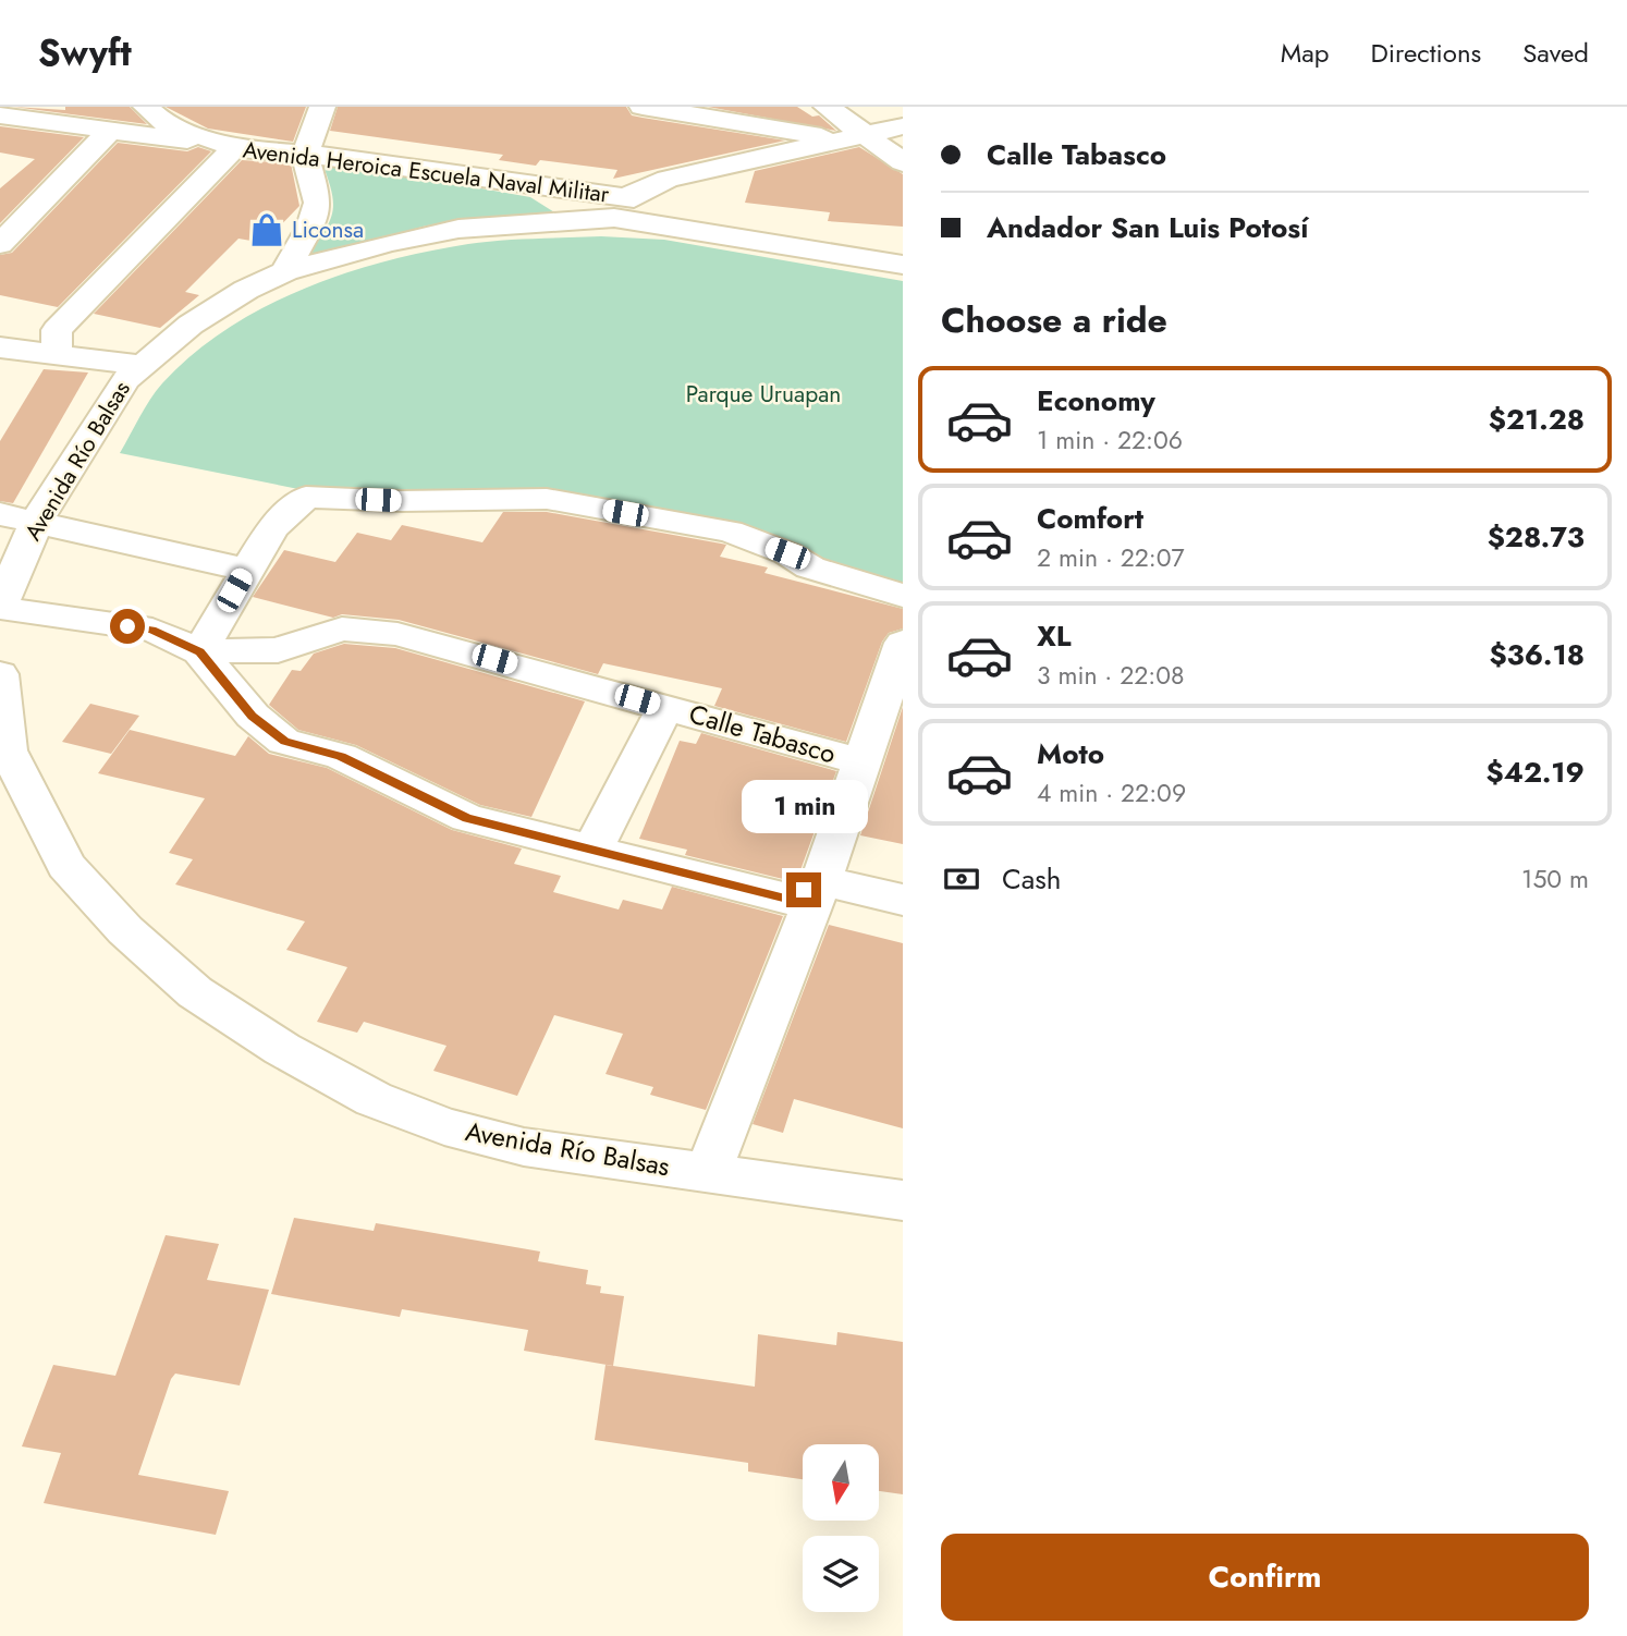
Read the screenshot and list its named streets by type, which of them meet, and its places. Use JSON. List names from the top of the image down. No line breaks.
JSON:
{"streets":{"street":["Avenida Heroica Escuela Naval Militar","Avenida Río Balsas","Calle Tabasco"]},"crossings":[["Avenida Heroica Escuela Naval Militar","Avenida Río Balsas"],["Avenida Río Balsas","Calle Tabasco"]],"parks":["Parque Uruapan"],"places":{"shop":["Liconsa"]},"north":"bottom","page":{"header":"Swyft","nav":["Map","Directions","Saved"],"banner":["Calle Tabasco","Andador San Luis Potosí"],"heading":"Choose a ride","list":[{"name":"Economy","note":"1 min · 22:06","value":"$21.28"},{"name":"Comfort","note":"2 min · 22:07","value":"$28.73"},{"name":"XL","note":"3 min · 22:08","value":"$36.18"},{"name":"Moto","note":"4 min · 22:09","value":"$42.19"}],"bubble":"1 min","pay":["Cash","150 m"],"buttons":"Confirm"}}
